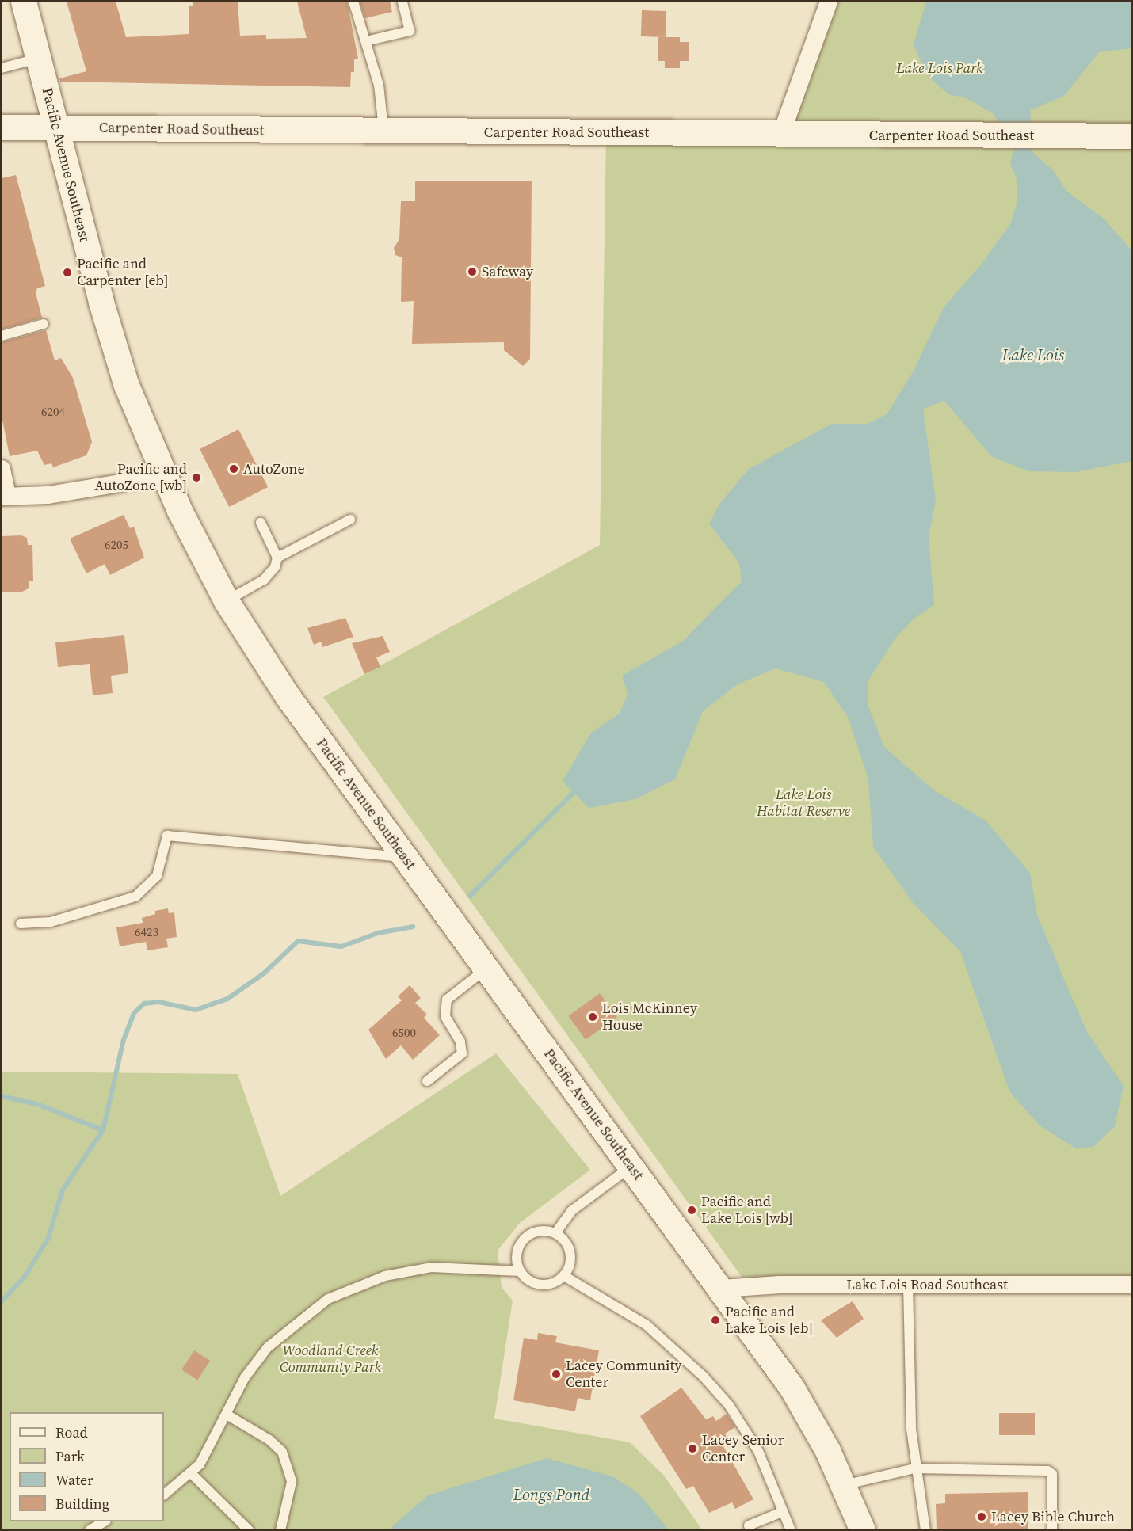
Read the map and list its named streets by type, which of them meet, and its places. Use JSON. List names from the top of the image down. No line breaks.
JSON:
{"streets":{"main road":["Carpenter Road Southeast","Pacific Avenue Southeast"],"street":["Lake Lois Road Southeast"]},"crossings":[["Carpenter Road Southeast","Pacific Avenue Southeast"],["Pacific Avenue Southeast","Lake Lois Road Southeast"]],"water":["Lake Lois","Longs Pond"],"parks":["Lake Lois Park","Lake Lois Habitat Reserve","Woodland Creek Community Park"],"places":["Safeway","Pacific and Carpenter [eb]","AutoZone","Pacific and AutoZone [wb]","Lois McKinney House","Pacific and Lake Lois [wb]","Pacific and Lake Lois [eb]","Lacey Community Center","Lacey Senior Center","Lacey Bible Church"],"house_numbers":["6204","6205","6423","6500"],"legend":["Road","Park","Water","Building"]}
